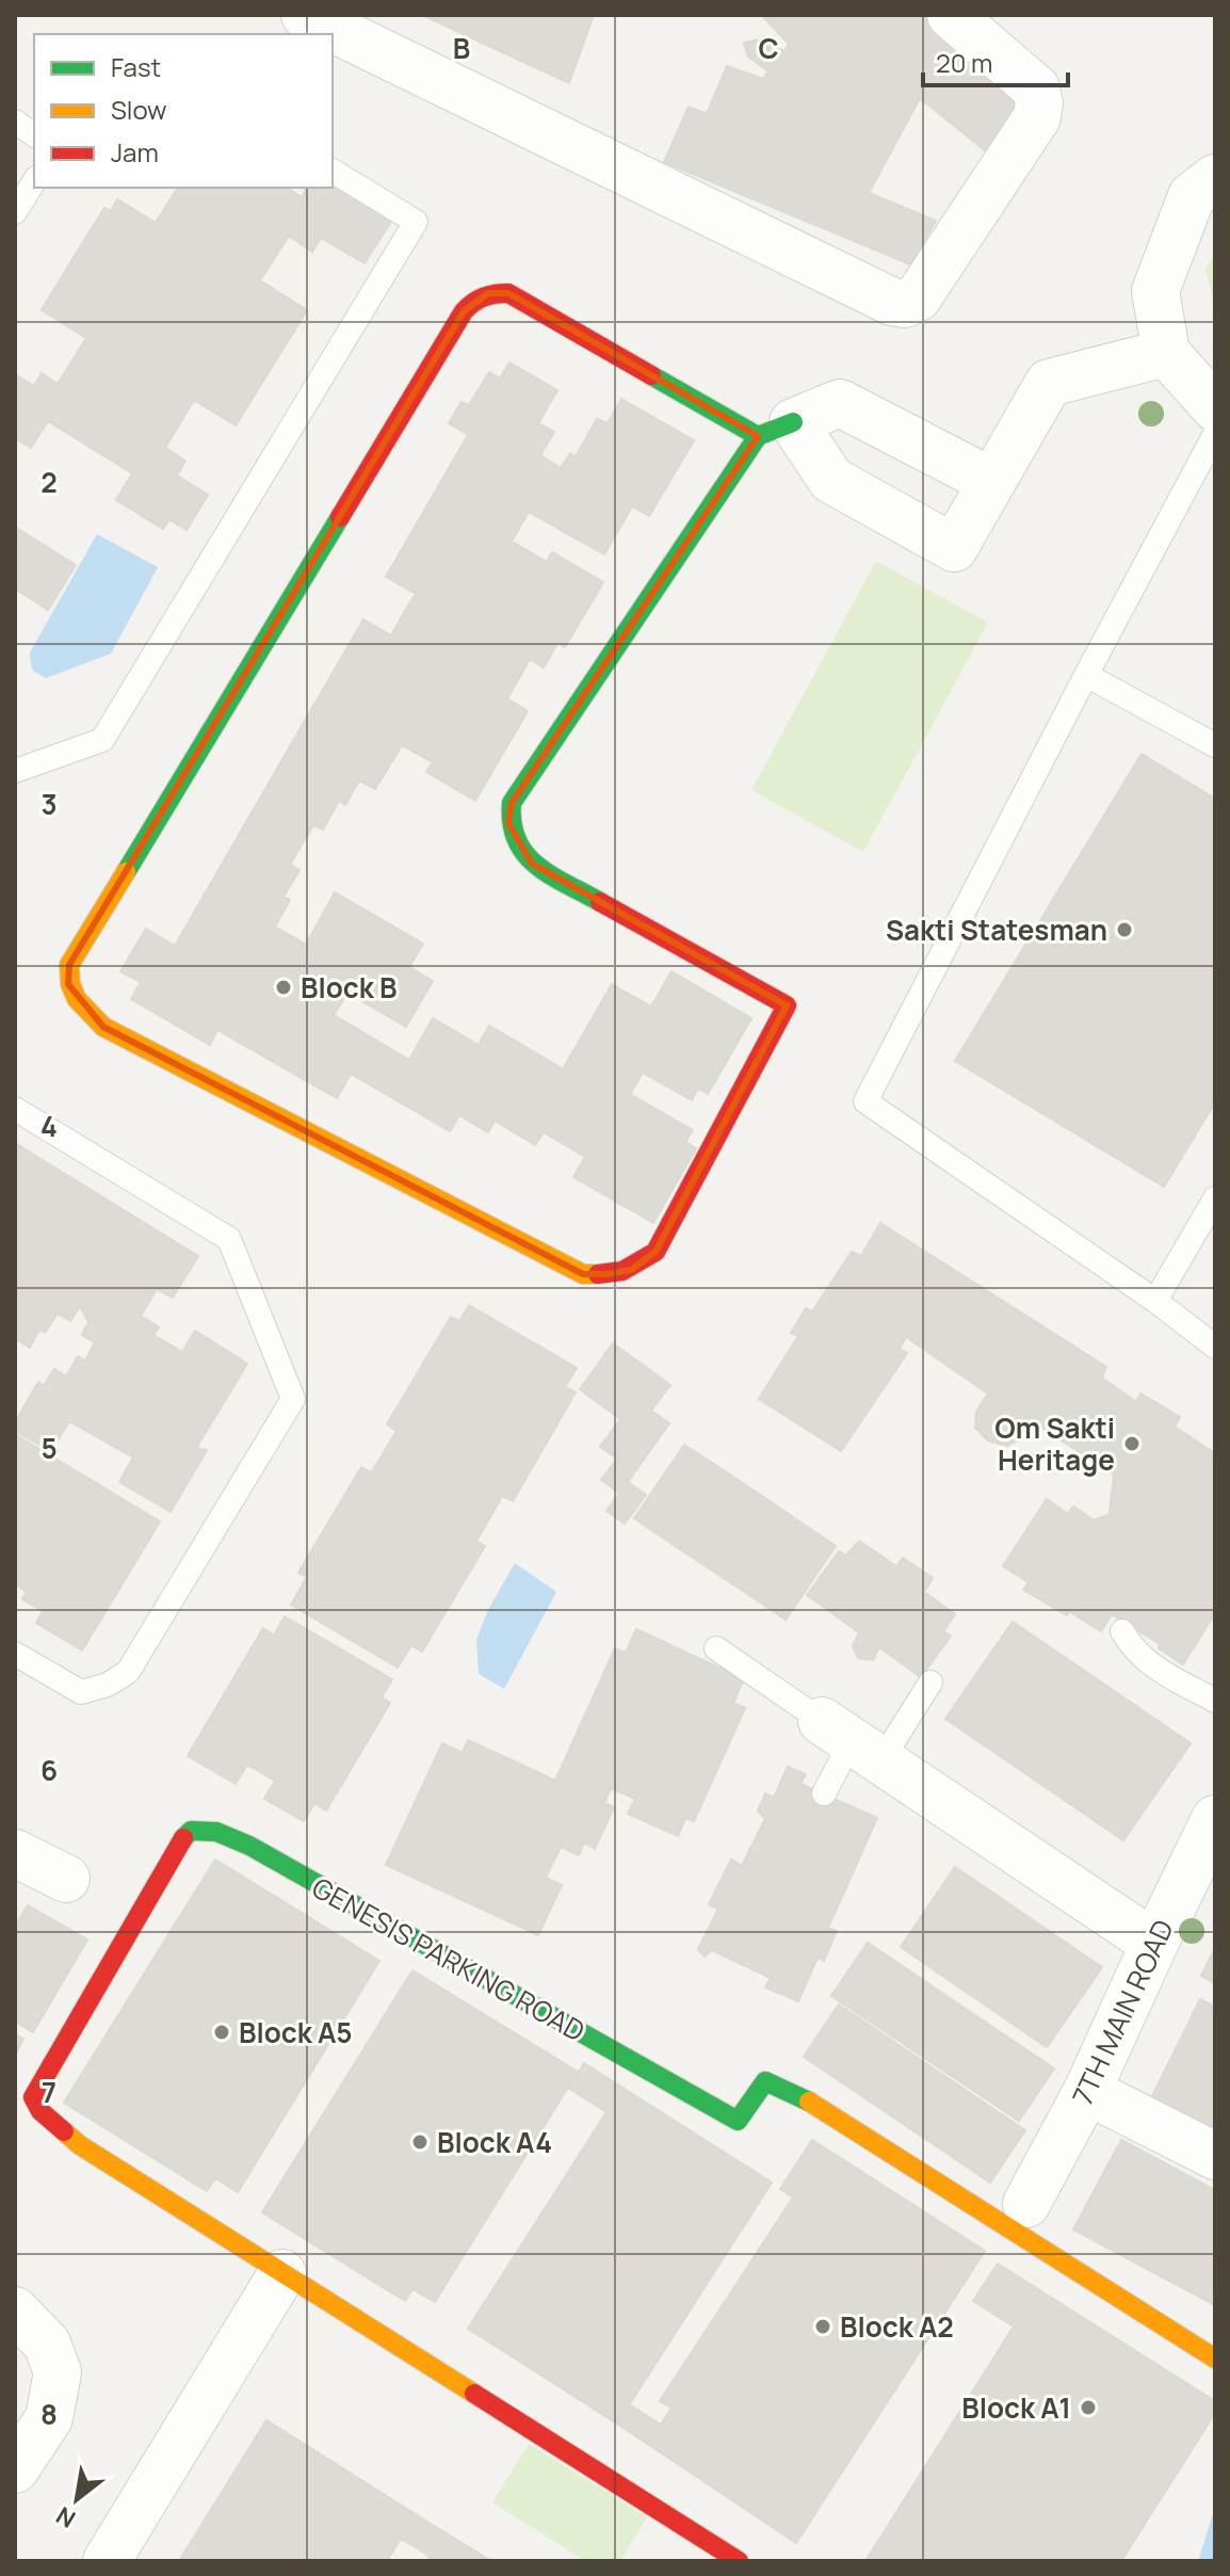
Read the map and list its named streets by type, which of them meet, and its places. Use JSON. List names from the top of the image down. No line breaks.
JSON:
{"streets":{"street":["GENESIS PARKING ROAD","7TH MAIN ROAD"]},"places":["Sakti Statesman","Block B","Om Sakti Heritage","Block A5","Block A4","Block A2","Block A1"],"legend":["Fast","Slow","Jam"],"scale_bar":"20 m","north":"bottom left","grid":{"columns":["B","C"],"rows":["2","3","4","5","6","7","8"]}}
